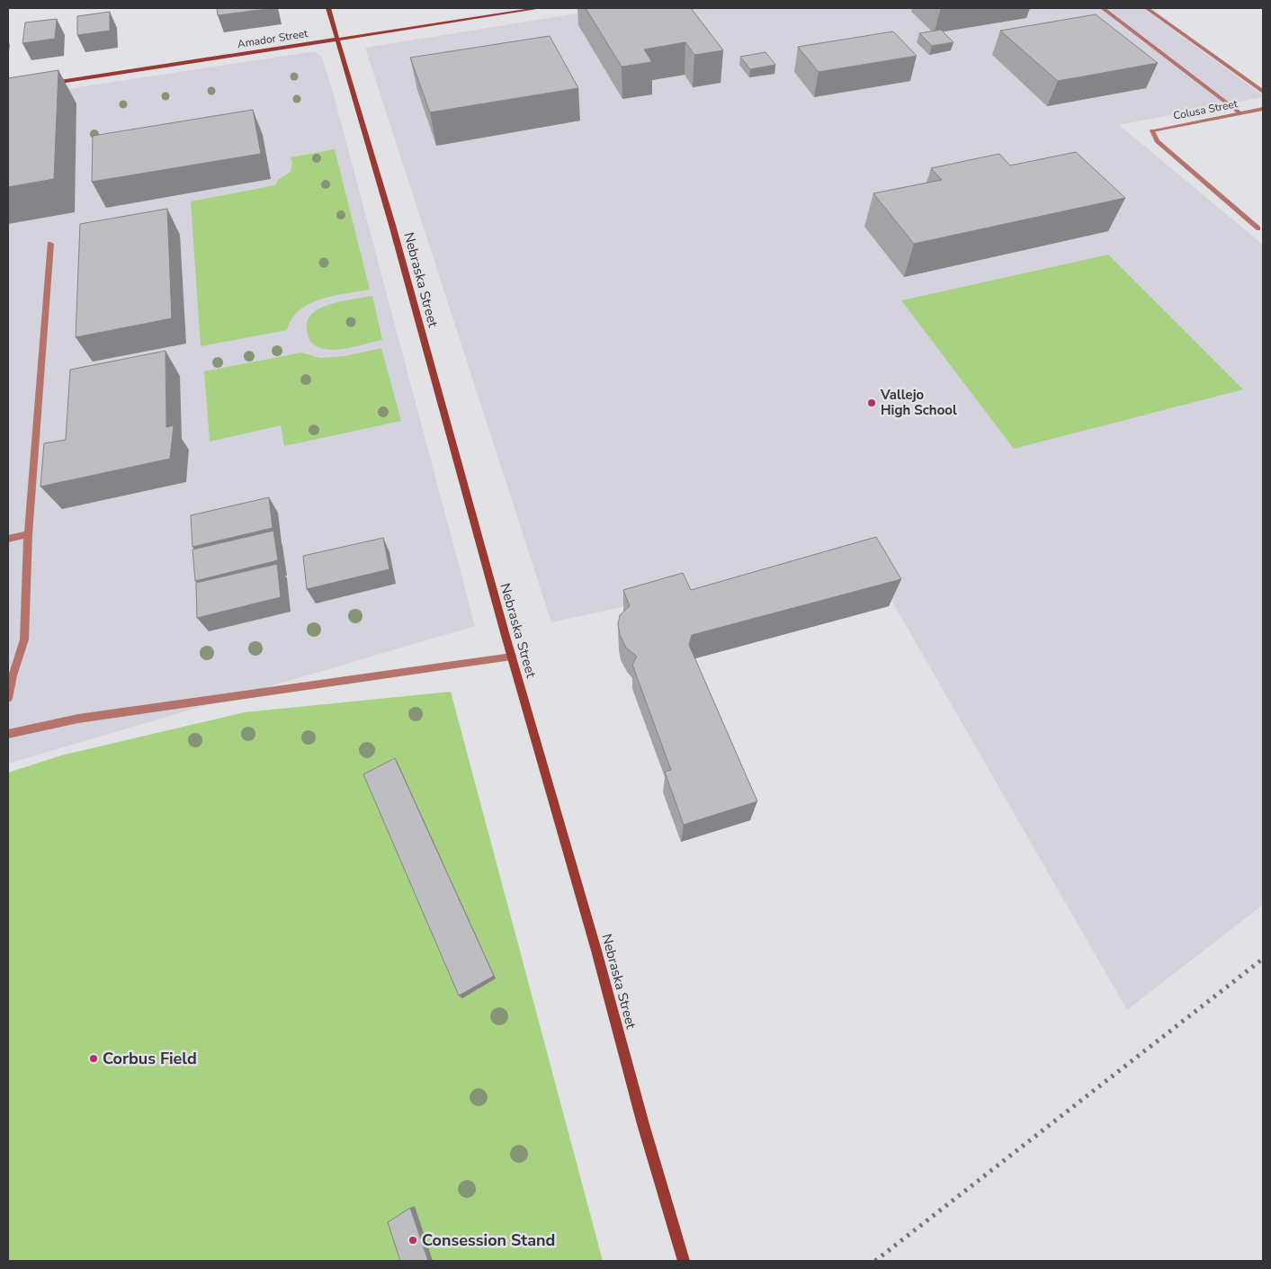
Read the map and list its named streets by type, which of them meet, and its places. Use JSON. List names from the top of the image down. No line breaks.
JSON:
{"streets":{"street":["Amador Street","Colusa Street","Nebraska Street"]},"crossings":[["Amador Street","Nebraska Street"]],"places":["Vallejo High School","Corbus Field","Consession Stand"]}
